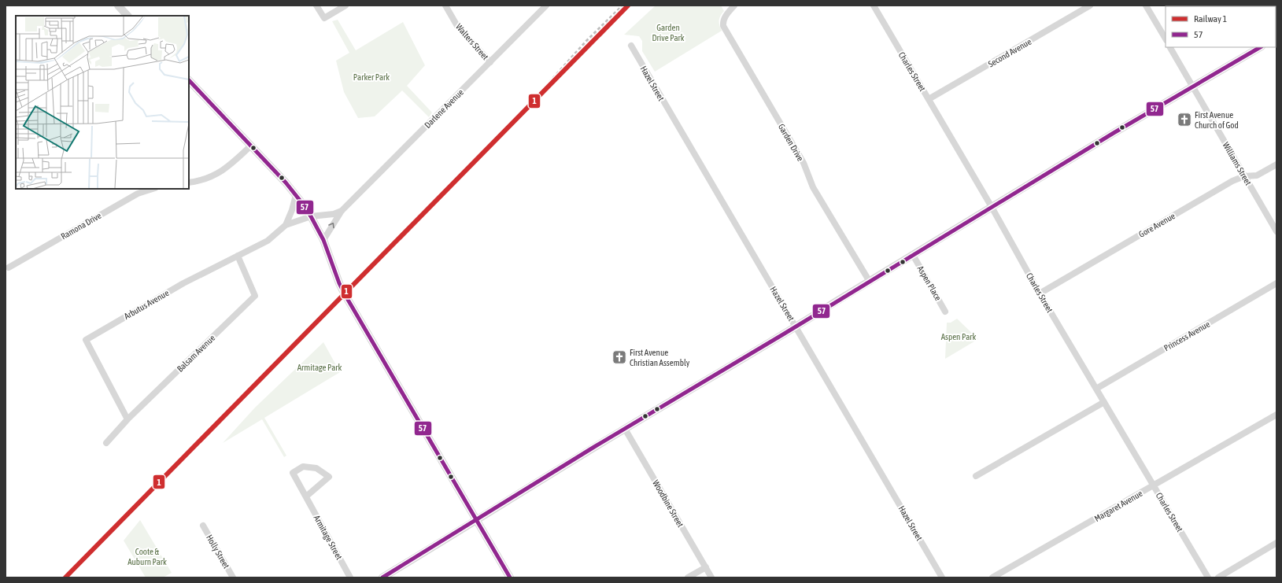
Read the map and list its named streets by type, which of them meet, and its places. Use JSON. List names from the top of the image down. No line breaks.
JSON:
{"streets":{"street":["Walters Street","Second Avenue","Charles Street","Hazel Street","Darlene Avenue","Garden Drive","Williams Street","Gore Avenue","Ramona Drive","Aspen Place","Arbutus Avenue","Princess Avenue","Balsam Avenue","Woodbine Street","Margaret Avenue","Armitage Street","Holly Street"]},"crossings":[["Walters Street","Darlene Avenue"],["Second Avenue","Charles Street"],["Charles Street","Gore Avenue"],["Charles Street","Princess Avenue"],["Charles Street","Margaret Avenue"],["Williams Street","Gore Avenue"],["Arbutus Avenue","Balsam Avenue"]],"parks":["Garden Drive Park","Parker Park","Aspen Park","Armitage Park","Coote & Auburn Park"],"places":{"church":["First Avenue Church of God","First Avenue Christian Assembly"]},"lines":["rail line 1","transit line 57"],"legend":["Railway 1","57"]}
